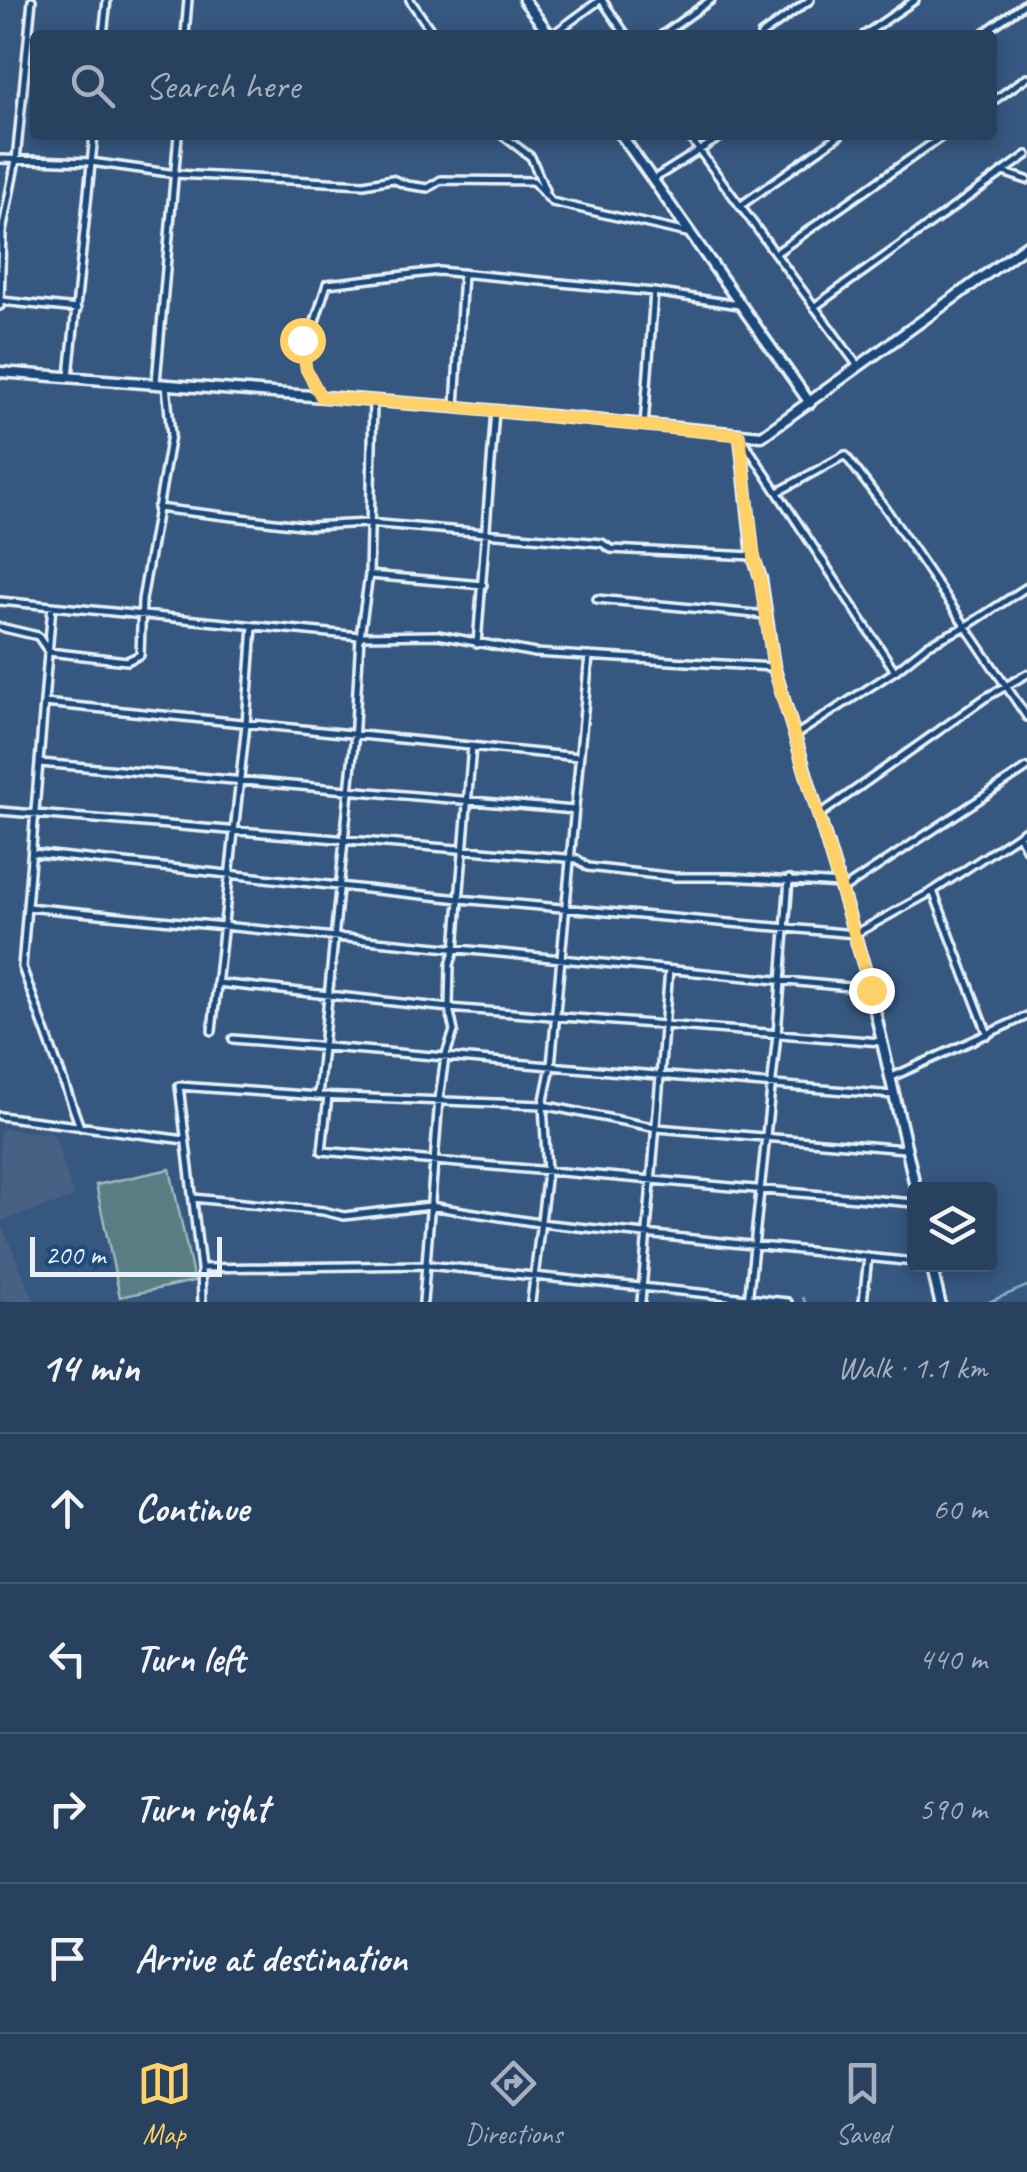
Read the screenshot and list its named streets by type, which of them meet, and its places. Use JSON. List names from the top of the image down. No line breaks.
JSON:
{"scale_bar":"200 m","page":{"search":"Search here","scale":"200 m","heading":["14 min","Walk · 1.1 km"],"list":[["Continue","60 m"],["Turn left","440 m"],["Turn right","590 m"],"Arrive at destination"],"nav":["Map","Directions","Saved"]}}
